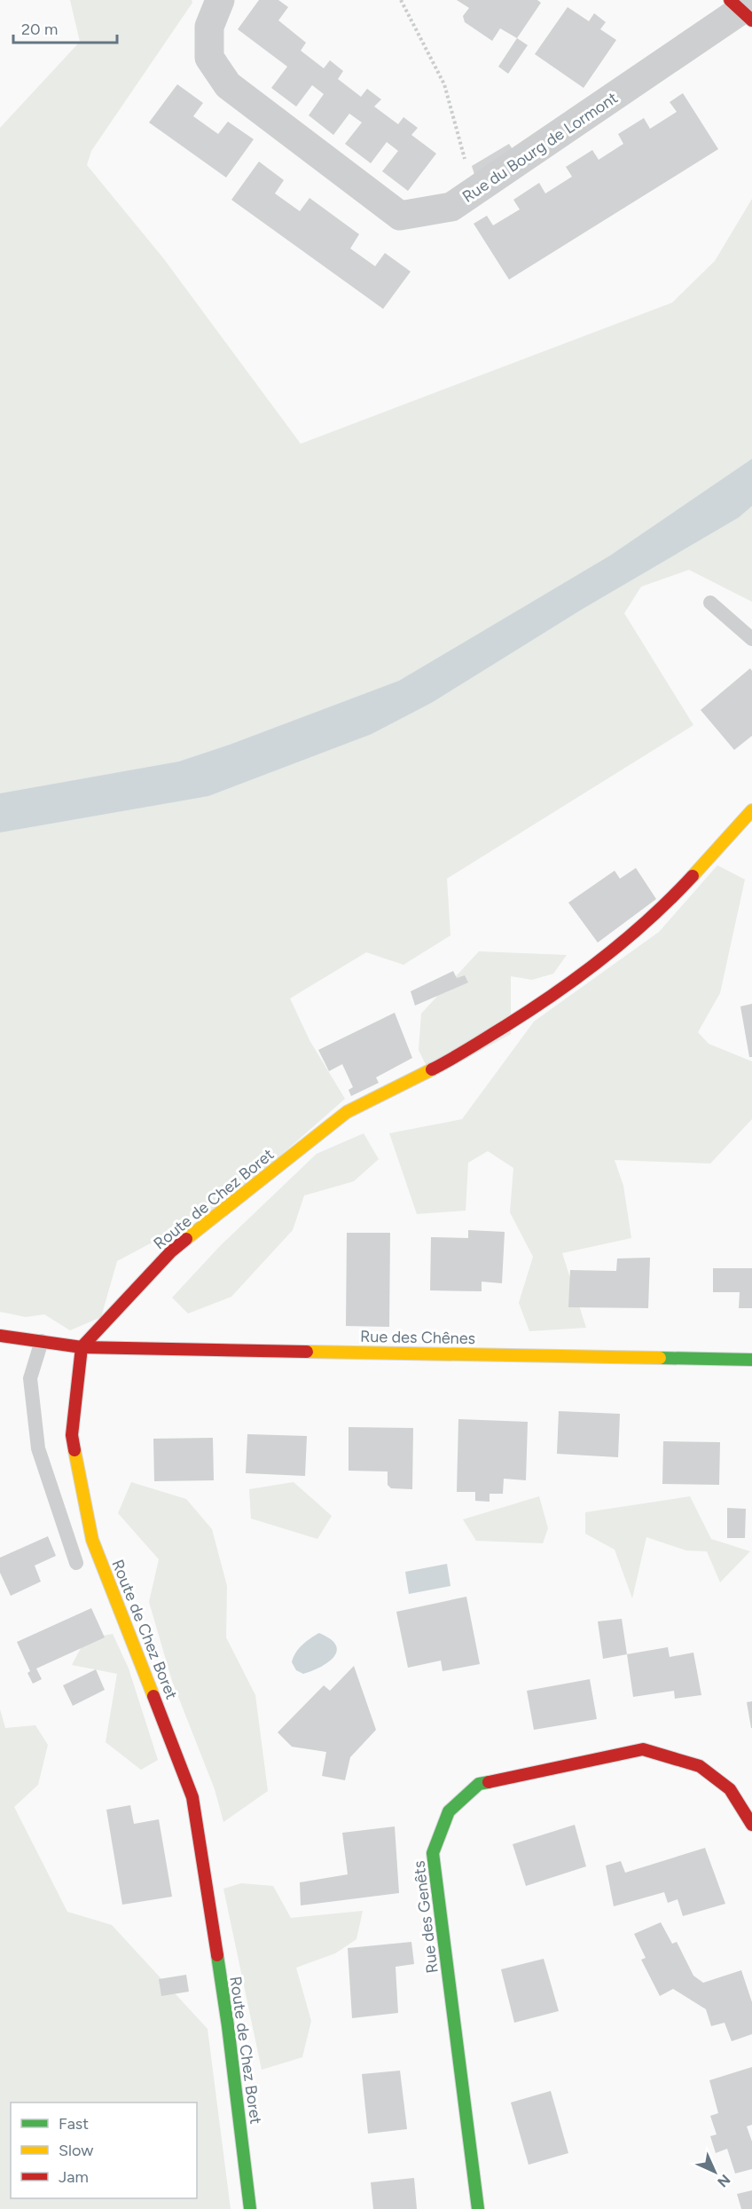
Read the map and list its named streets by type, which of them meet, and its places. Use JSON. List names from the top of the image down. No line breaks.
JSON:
{"streets":{"street":["Rue du Bourg de Lormont","Route de Chez Boret","Rue des Chênes","Rue des Genêts"]},"crossings":[["Route de Chez Boret","Rue des Chênes"]],"legend":["Fast","Slow","Jam"],"scale_bar":"20 m","north":"bottom right"}
